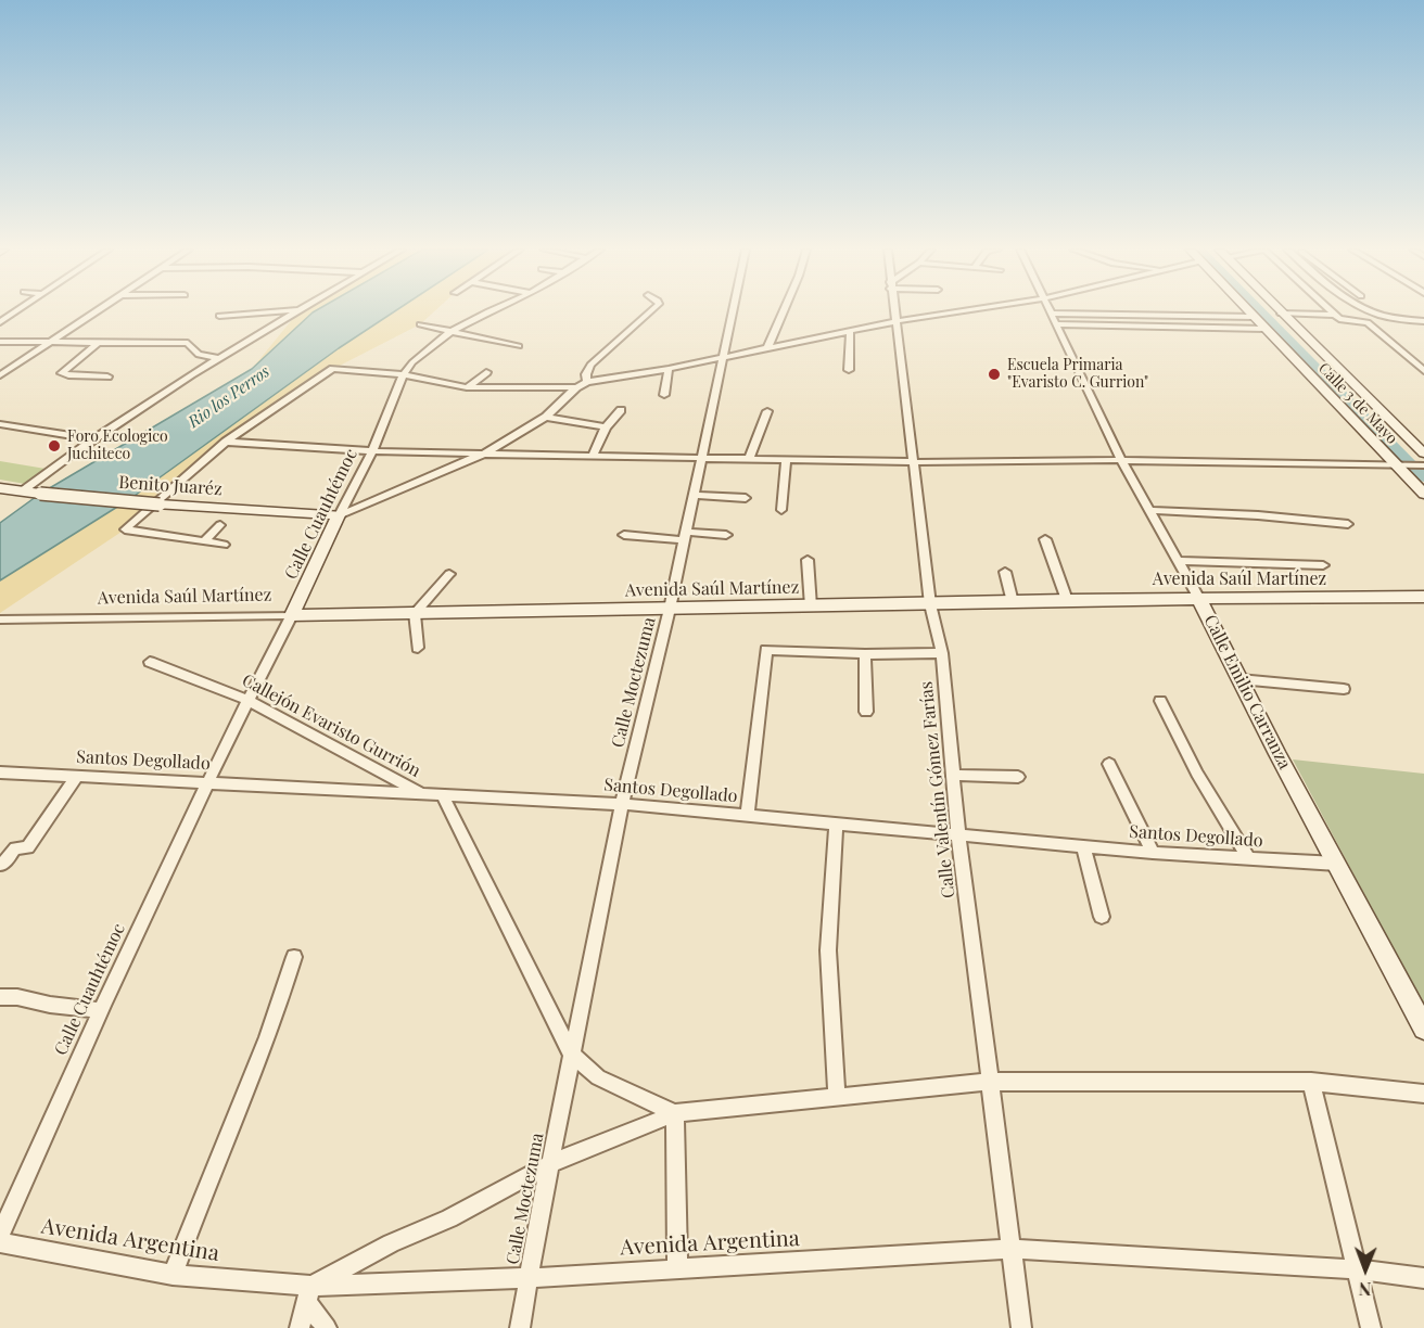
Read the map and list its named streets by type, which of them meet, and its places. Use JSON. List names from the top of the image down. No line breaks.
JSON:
{"streets":{"street":["Calle 3 de Mayo","Benito Juaréz","Calle Cuauhtémoc","Avenida Saúl Martínez","Calle Moctezuma","Calle Emilio Carranza","Callejón Evaristo Gurrión","Santos Degollado","Calle Valentín Gómez Farías","Avenida Argentina"]},"crossings":[["Benito Juaréz","Calle Cuauhtémoc"],["Calle Cuauhtémoc","Avenida Saúl Martínez"],["Calle Cuauhtémoc","Callejón Evaristo Gurrión"],["Calle Cuauhtémoc","Santos Degollado"],["Avenida Saúl Martínez","Calle Moctezuma"],["Avenida Saúl Martínez","Calle Emilio Carranza"],["Avenida Saúl Martínez","Calle Valentín Gómez Farías"],["Calle Moctezuma","Santos Degollado"],["Calle Moctezuma","Avenida Argentina"],["Calle Emilio Carranza","Santos Degollado"],["Callejón Evaristo Gurrión","Santos Degollado"],["Santos Degollado","Calle Valentín Gómez Farías"],["Calle Valentín Gómez Farías","Avenida Argentina"]],"water":["Rio los Perros"],"places":["Escuela Primaria \"Evaristo C. Gurrion\"","Foro Ecologico Juchiteco"],"north":"bottom"}
